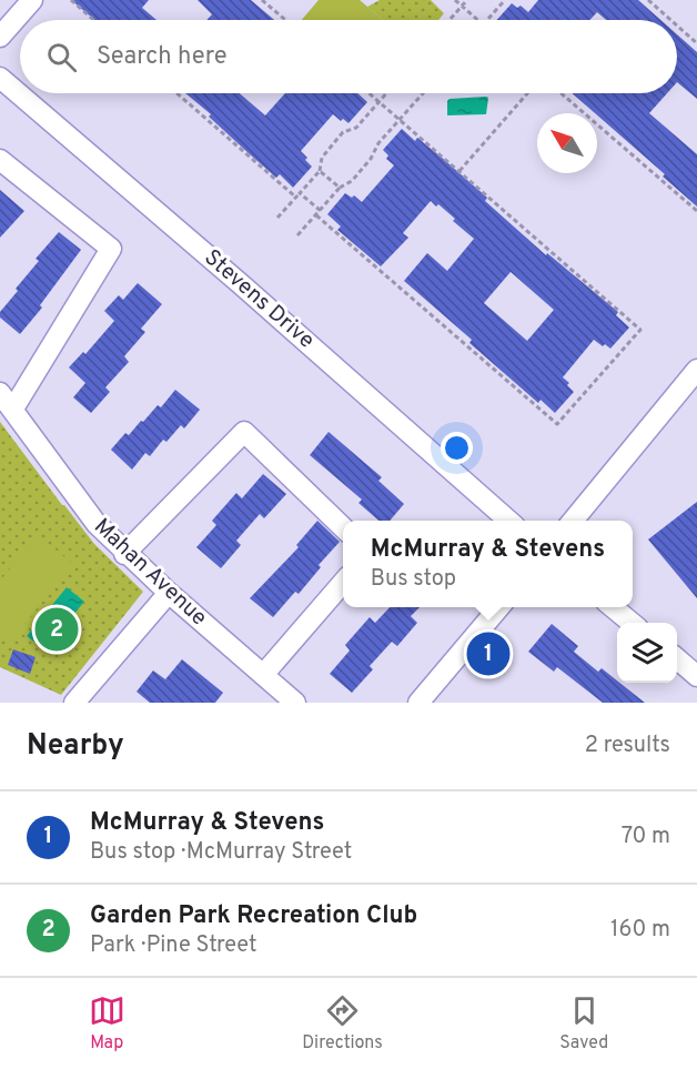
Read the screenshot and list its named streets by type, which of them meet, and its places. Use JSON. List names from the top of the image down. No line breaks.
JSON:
{"streets":{"street":["Stevens Drive","Mahan Avenue"]},"north":"top left","page":{"search":"Search here","popup":["McMurray & Stevens","Bus stop"],"pins":["2","1"],"heading":["Nearby","2 results"],"list":[{"mark":"1","name":"McMurray & Stevens","note":"Bus stop · McMurray Street","value":"70 m"},{"mark":"2","name":"Garden Park Recreation Club","note":"Park · Pine Street","value":"160 m"}],"nav":["Map","Directions","Saved"]}}
